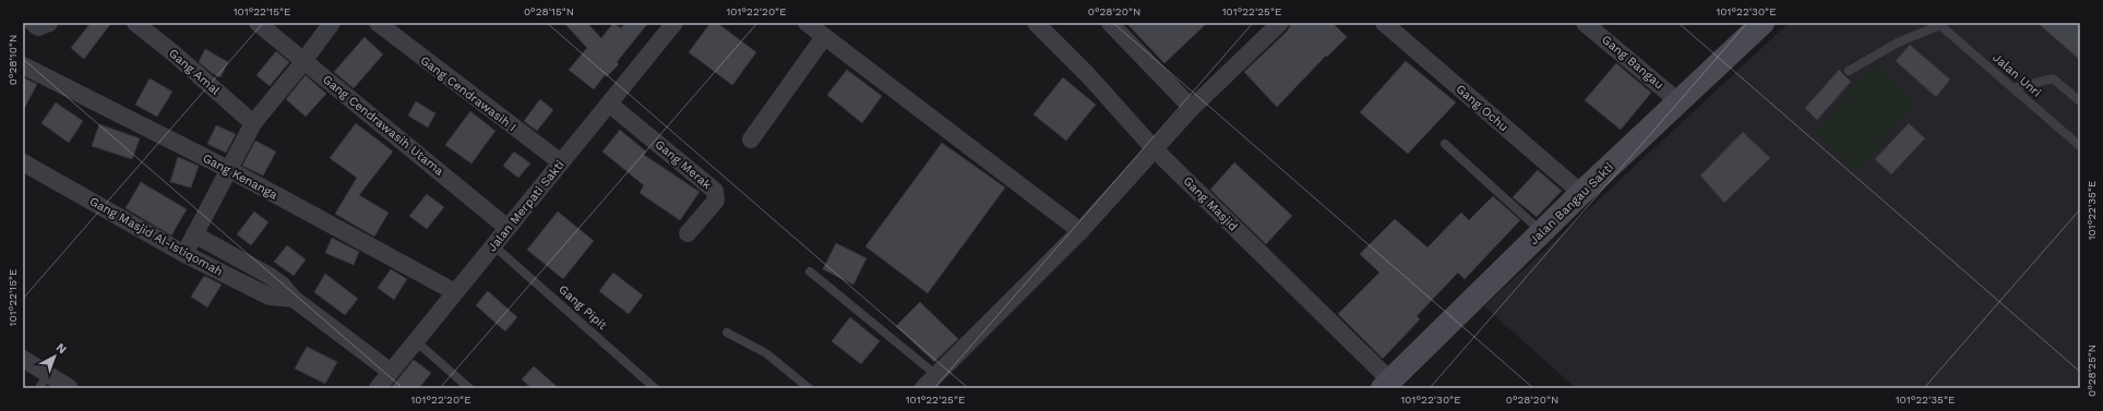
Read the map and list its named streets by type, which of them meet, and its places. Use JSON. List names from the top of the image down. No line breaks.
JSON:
{"streets":{"street":["Gang Bangau","Gang Amal","Gang Cendrawasih I","Gang Ochu","Gang Cendrawasih Utama","Gang Merak","Gang Kenanga","Gang Masjid","Jalan Bangau Sakti","Jalan Merpati Sakti","Gang Masjid Al-Istiqomah"],"lane":["Jalan Unri","Gang Pipit"]},"crossings":[["Gang Bangau","Jalan Bangau Sakti"],["Gang Cendrawasih I","Jalan Merpati Sakti"],["Gang Ochu","Jalan Bangau Sakti"],["Gang Cendrawasih Utama","Jalan Merpati Sakti"],["Gang Merak","Jalan Merpati Sakti"],["Gang Kenanga","Jalan Merpati Sakti"],["Gang Masjid","Jalan Bangau Sakti"],["Jalan Merpati Sakti","Gang Masjid Al-Istiqomah"],["Jalan Merpati Sakti","Gang Pipit"]],"north":"top right","coordinates":["101°22'15\"E","0°28'15\"N","101°22'20\"E","0°28'20\"N","101°22'25\"E","101°22'30\"E","0°28'10\"N","101°22'35\"E","0°28'25\"N"]}
